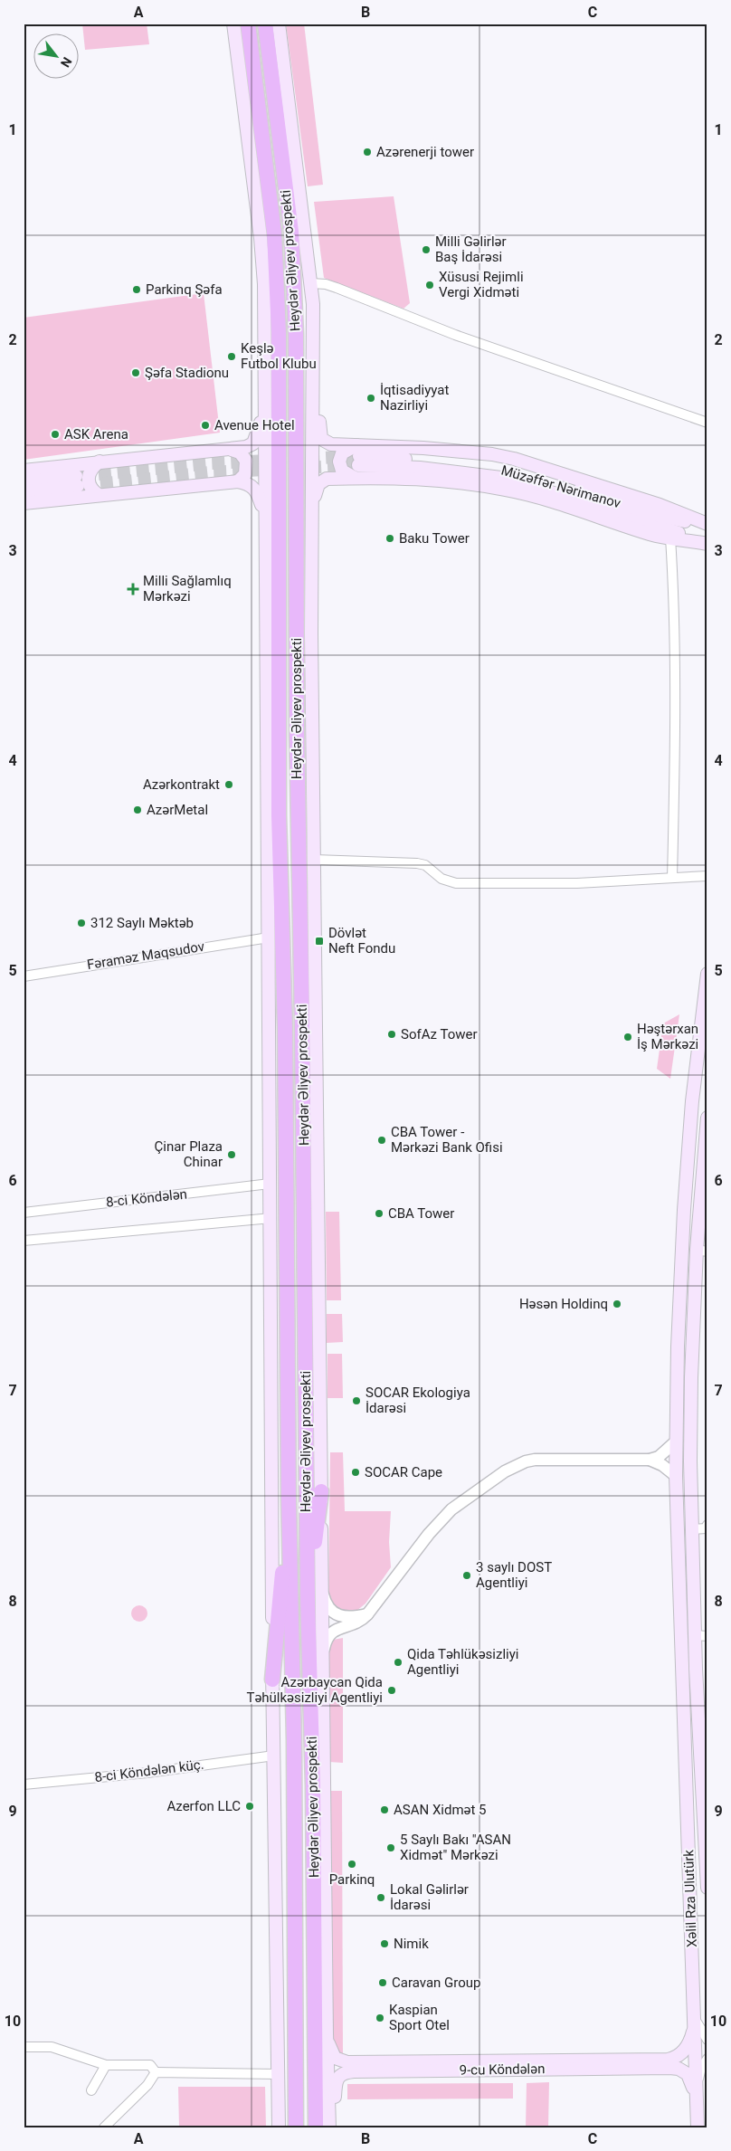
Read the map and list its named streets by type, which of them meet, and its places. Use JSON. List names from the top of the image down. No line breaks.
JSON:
{"streets":{"highway":["Heydər Əliyev prospekti"],"main road":["Müzəffər Nərimanov","Xəlil Rza Ulutürk","9-cu Köndələn"],"street":["Fəraməz Maqsudov","8-ci Köndələn","8-ci Köndələn küç."]},"crossings":[["Xəlil Rza Ulutürk","9-cu Köndələn"]],"places":{"other":["Azərenerji tower","Milli Gəlirlər Baş İdarəsi","Xüsusi Rejimli Vergi Xidməti","Parkinq Şəfa","Keşlə Futbol Klubu","Şəfa Stadionu","İqtisadiyyat Nazirliyi","Avenue Hotel","ASK Arena","Baku Tower","Azərkontrakt","AzərMetal","312 Saylı Məktəb","SofAz Tower","Həştərxan İş Mərkəzi","CBA Tower - Mərkəzi Bank Ofisi","Çinar Plaza Chinar","CBA Tower","Həsən Holdinq","SOCAR Ekologiya İdarəsi","SOCAR Cape","3 saylı DOST Agentliyi","Qida Təhlükəsizliyi Agentliyi","Azərbaycan Qida Təhülkəsizliyi Agentliyi","Azerfon LLC","ASAN Xidmət 5","5 Saylı Bakı \"ASAN Xidmət\" Mərkəzi","Parkinq","Lokal Gəlirlər İdarəsi","Nimik","Caravan Group","Kaspian Sport Otel"],"health":["Milli Sağlamlıq Mərkəzi"],"transit":["Dövlət Neft Fondu"]},"north":"bottom right","grid":{"columns":["A","B","C"],"rows":["1","2","3","4","5","6","7","8","9","10"]}}
